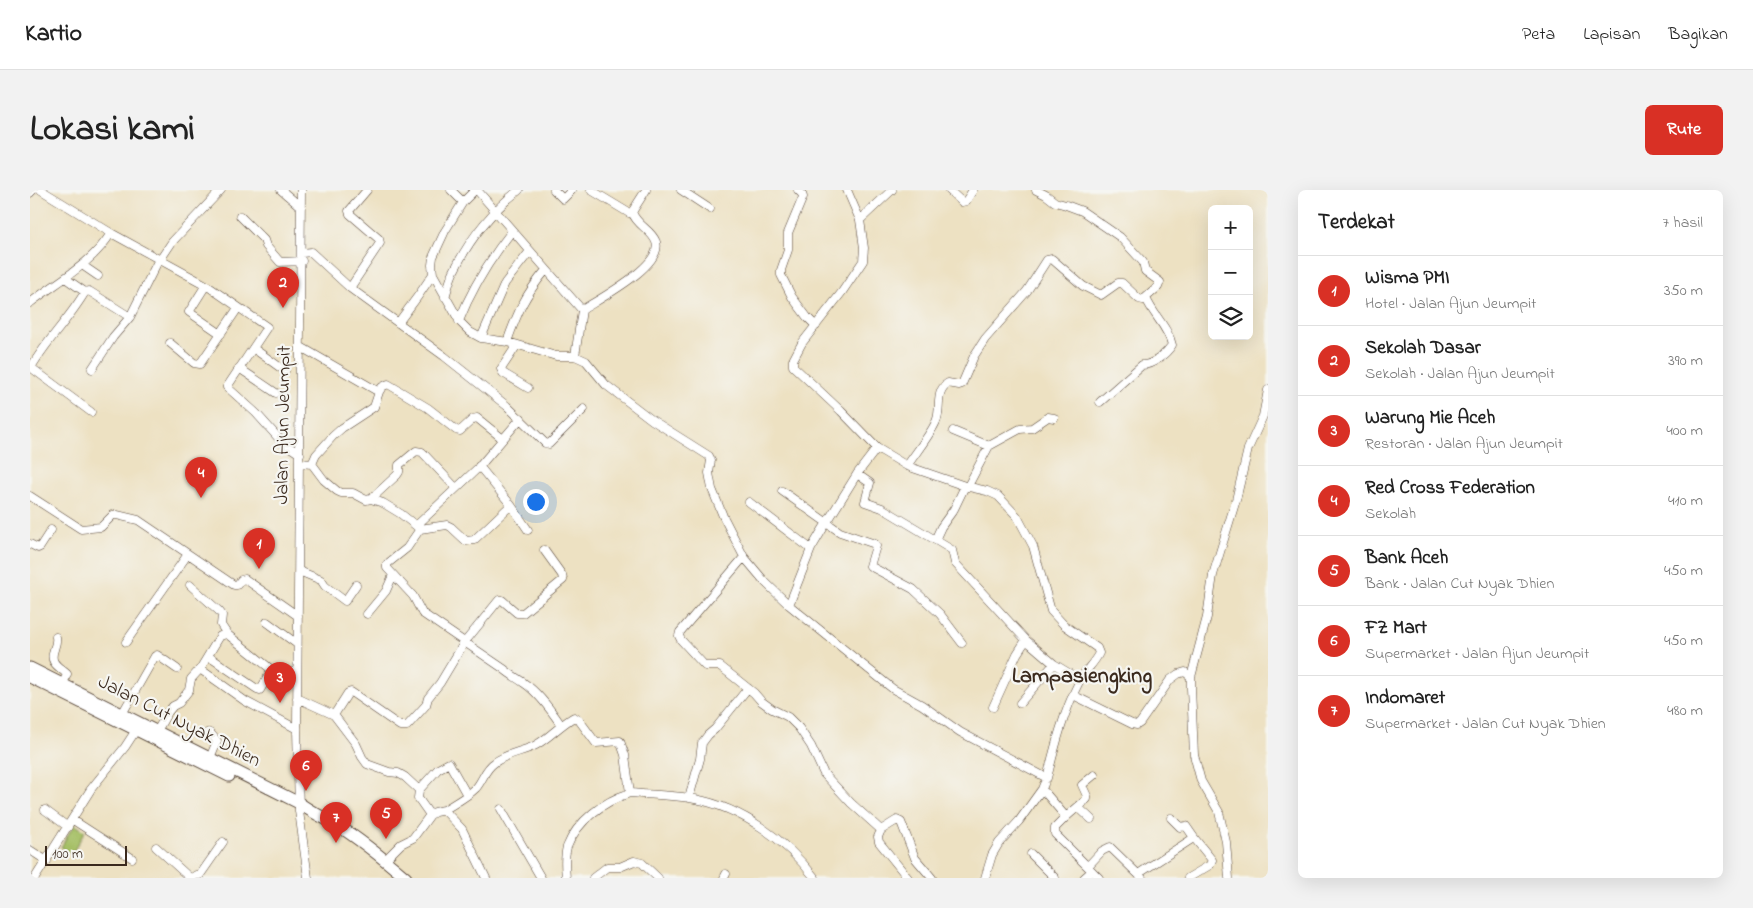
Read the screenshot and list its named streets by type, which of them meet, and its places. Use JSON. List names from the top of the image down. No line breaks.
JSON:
{"streets":{"highway":["Jalan Cut Nyak Dhien"],"street":["Jalan Ajun Jeumpit"]},"crossings":[["Jalan Ajun Jeumpit","Jalan Cut Nyak Dhien"]],"districts":["Lampasiengking"],"scale_bar":"100 m","page":{"header":"Kartio","nav":["Peta","Lapisan","Bagikan"],"title":"Lokasi kami","buttons":"Rute","heading":["Terdekat","7 hasil"],"map_buttons":["+","−"],"list":[{"mark":"1","name":"Wisma PMI","note":"Hotel · Jalan Ajun Jeumpit","value":"350 m"},{"mark":"2","name":"Sekolah Dasar","note":"Sekolah · Jalan Ajun Jeumpit","value":"390 m"},{"mark":"3","name":"Warung Mie Aceh","note":"Restoran · Jalan Ajun Jeumpit","value":"400 m"},{"mark":"4","name":"Red Cross Federation","note":"Sekolah","value":"410 m"},{"mark":"5","name":"Bank Aceh","note":"Bank · Jalan Cut Nyak Dhien","value":"450 m"},{"mark":"6","name":"FZ Mart","note":"Supermarket · Jalan Ajun Jeumpit","value":"450 m"},{"mark":"7","name":"Indomaret","note":"Supermarket · Jalan Cut Nyak Dhien","value":"480 m"}],"pins":["2","4","1","3","6","5","7"],"scale":"100 m"}}
